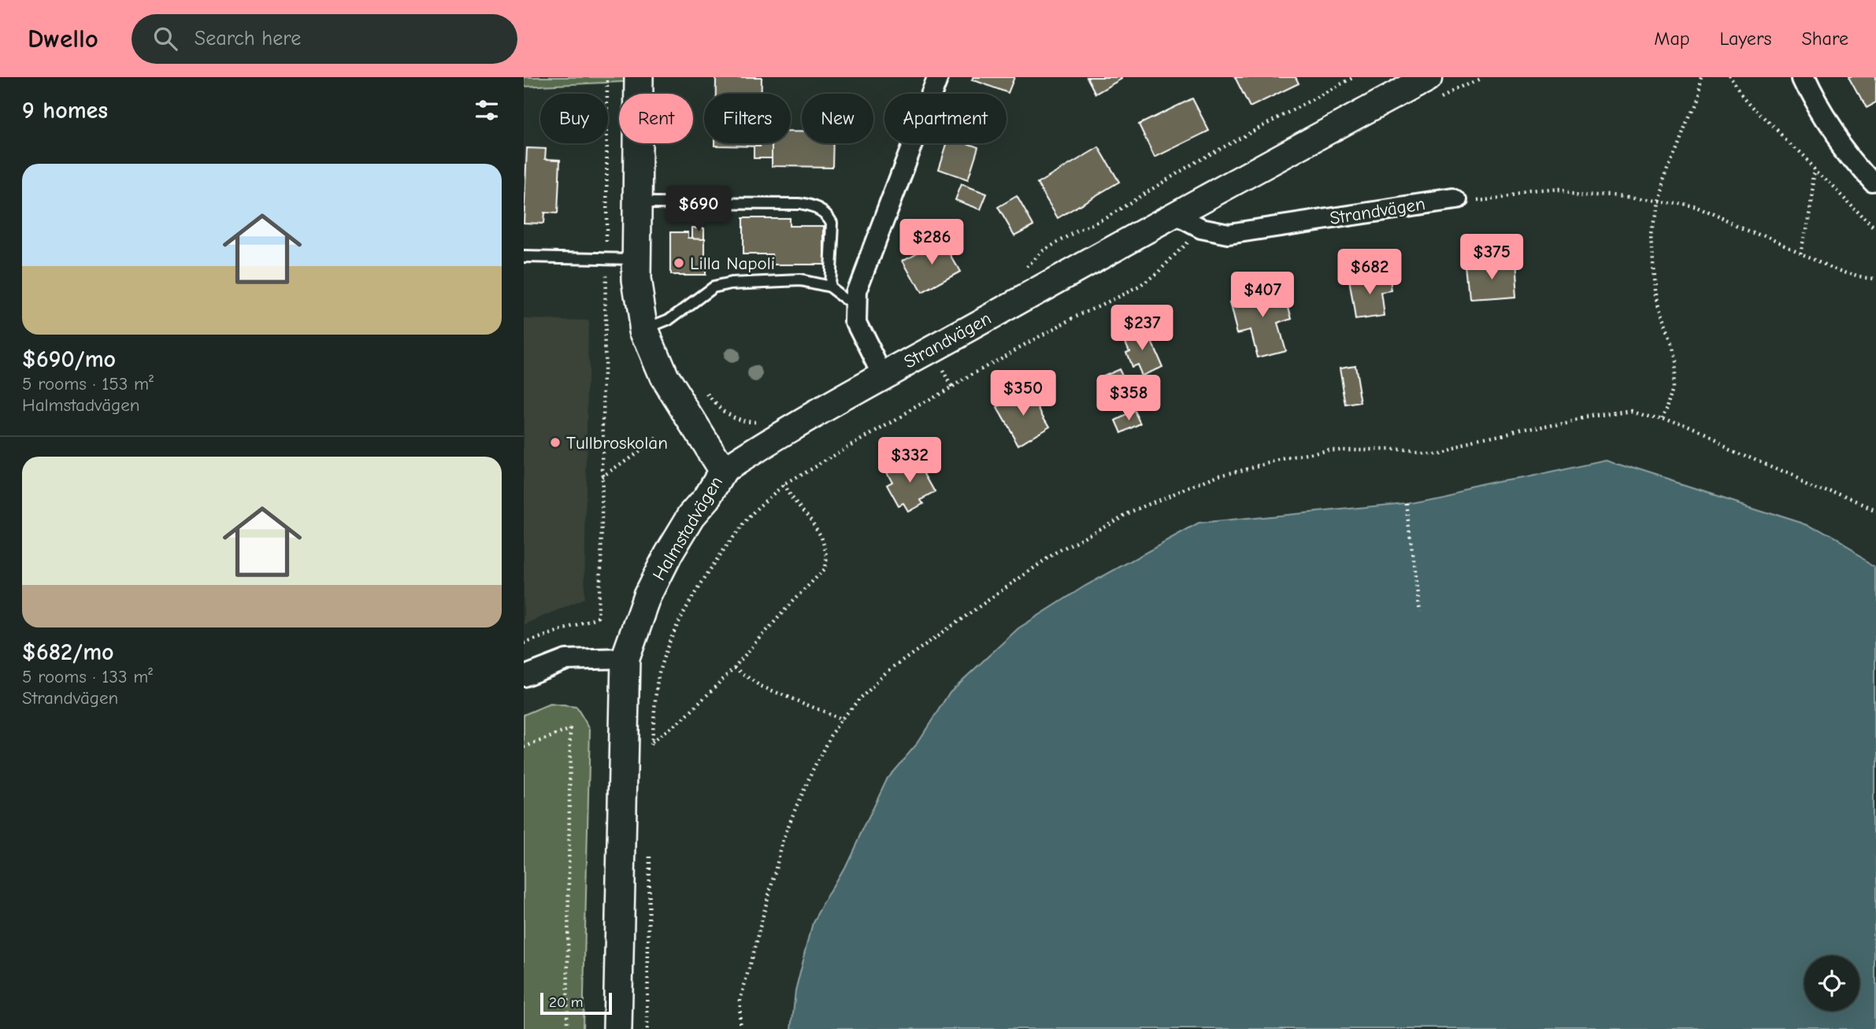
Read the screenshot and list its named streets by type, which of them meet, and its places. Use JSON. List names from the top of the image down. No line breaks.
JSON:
{"streets":{"main road":["Halmstadvägen"],"street":["Strandvägen"]},"crossings":[["Strandvägen","Halmstadvägen"]],"places":["Lilla Napoli","Tullbroskolan"],"scale_bar":"20 m","page":{"header":"Dwello","search":"Search here","nav":["Map","Layers","Share"],"heading":"9 homes","chip":["Buy","Rent","Filters","New","Apartment"],"list":[{"name":"$690/mo","note":"5 rooms · 153 m² · Halmstadvägen"},{"name":"$682/mo","note":"5 rooms · 133 m² · Strandvägen"}],"price":["$690","$286","$375","$682","$407","$237","$350","$358","$332"],"scale":"20 m"}}
